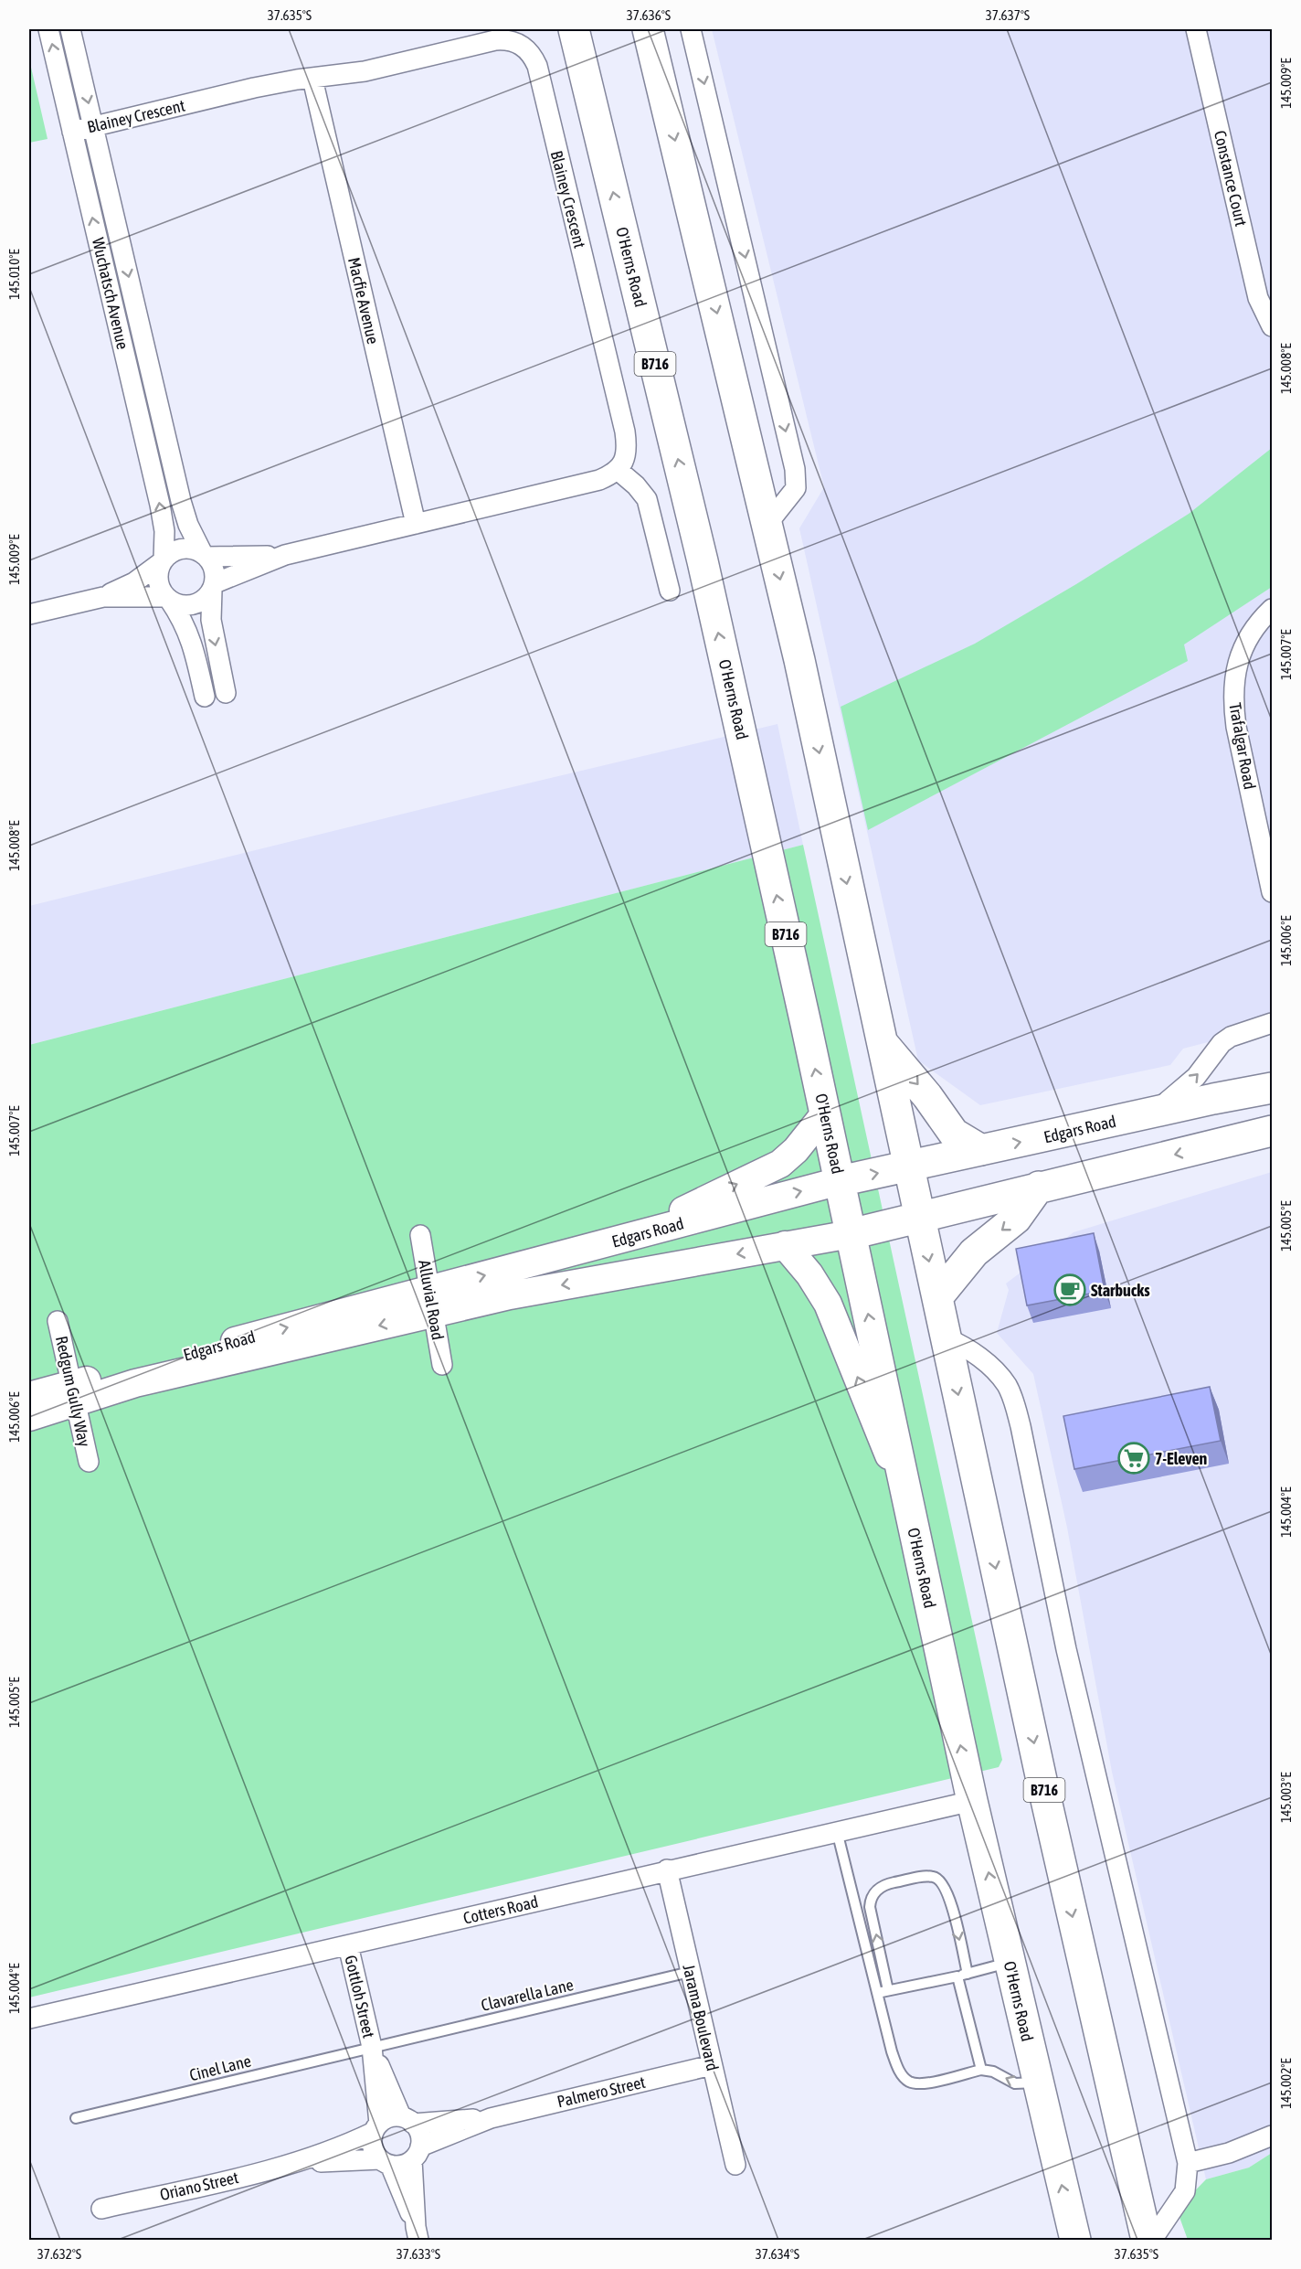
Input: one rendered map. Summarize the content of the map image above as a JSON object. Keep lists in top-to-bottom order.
{
  "streets": {
    "main road": ["O'Herns Road", "B716", "Edgars Road"],
    "street": [
      "Blainey Crescent",
      "Constance Court",
      "Wuchatsch Avenue",
      "Macfie Avenue",
      "Trafalgar Road",
      "Alluvial Road",
      "Redgum Gully Way",
      "Cotters Road",
      "Gottloh Street",
      "Jarama Boulevard",
      "Palmero Street",
      "Oriano Street"
    ],
    "lane": ["Clavarella Lane", "Cinel Lane"]
  },
  "crossings": [
    ["Blainey Crescent", "Wuchatsch Avenue"],
    ["Blainey Crescent", "Macfie Avenue"],
    ["O'Herns Road", "Edgars Road"],
    ["O'Herns Road", "Cotters Road"],
    ["B716", "Edgars Road"],
    ["Edgars Road", "Alluvial Road"],
    ["Edgars Road", "Redgum Gully Way"],
    ["Cotters Road", "Gottloh Street"],
    ["Cotters Road", "Jarama Boulevard"],
    ["Clavarella Lane", "Gottloh Street"],
    ["Clavarella Lane", "Jarama Boulevard"],
    ["Clavarella Lane", "Cinel Lane"],
    ["Gottloh Street", "Cinel Lane"],
    ["Gottloh Street", "Palmero Street"],
    ["Gottloh Street", "Oriano Street"],
    ["Jarama Boulevard", "Palmero Street"],
    ["Palmero Street", "Oriano Street"]
  ],
  "places": {
    "cafe": ["Starbucks"],
    "supermarket": ["7-Eleven"]
  },
  "coordinates": [
    "37.635°S",
    "37.636°S",
    "37.637°S",
    "145.009°E",
    "145.010°E",
    "145.008°E",
    "145.007°E",
    "145.006°E",
    "145.005°E",
    "145.004°E",
    "145.003°E",
    "145.002°E",
    "37.632°S",
    "37.633°S",
    "37.634°S"
  ]
}
